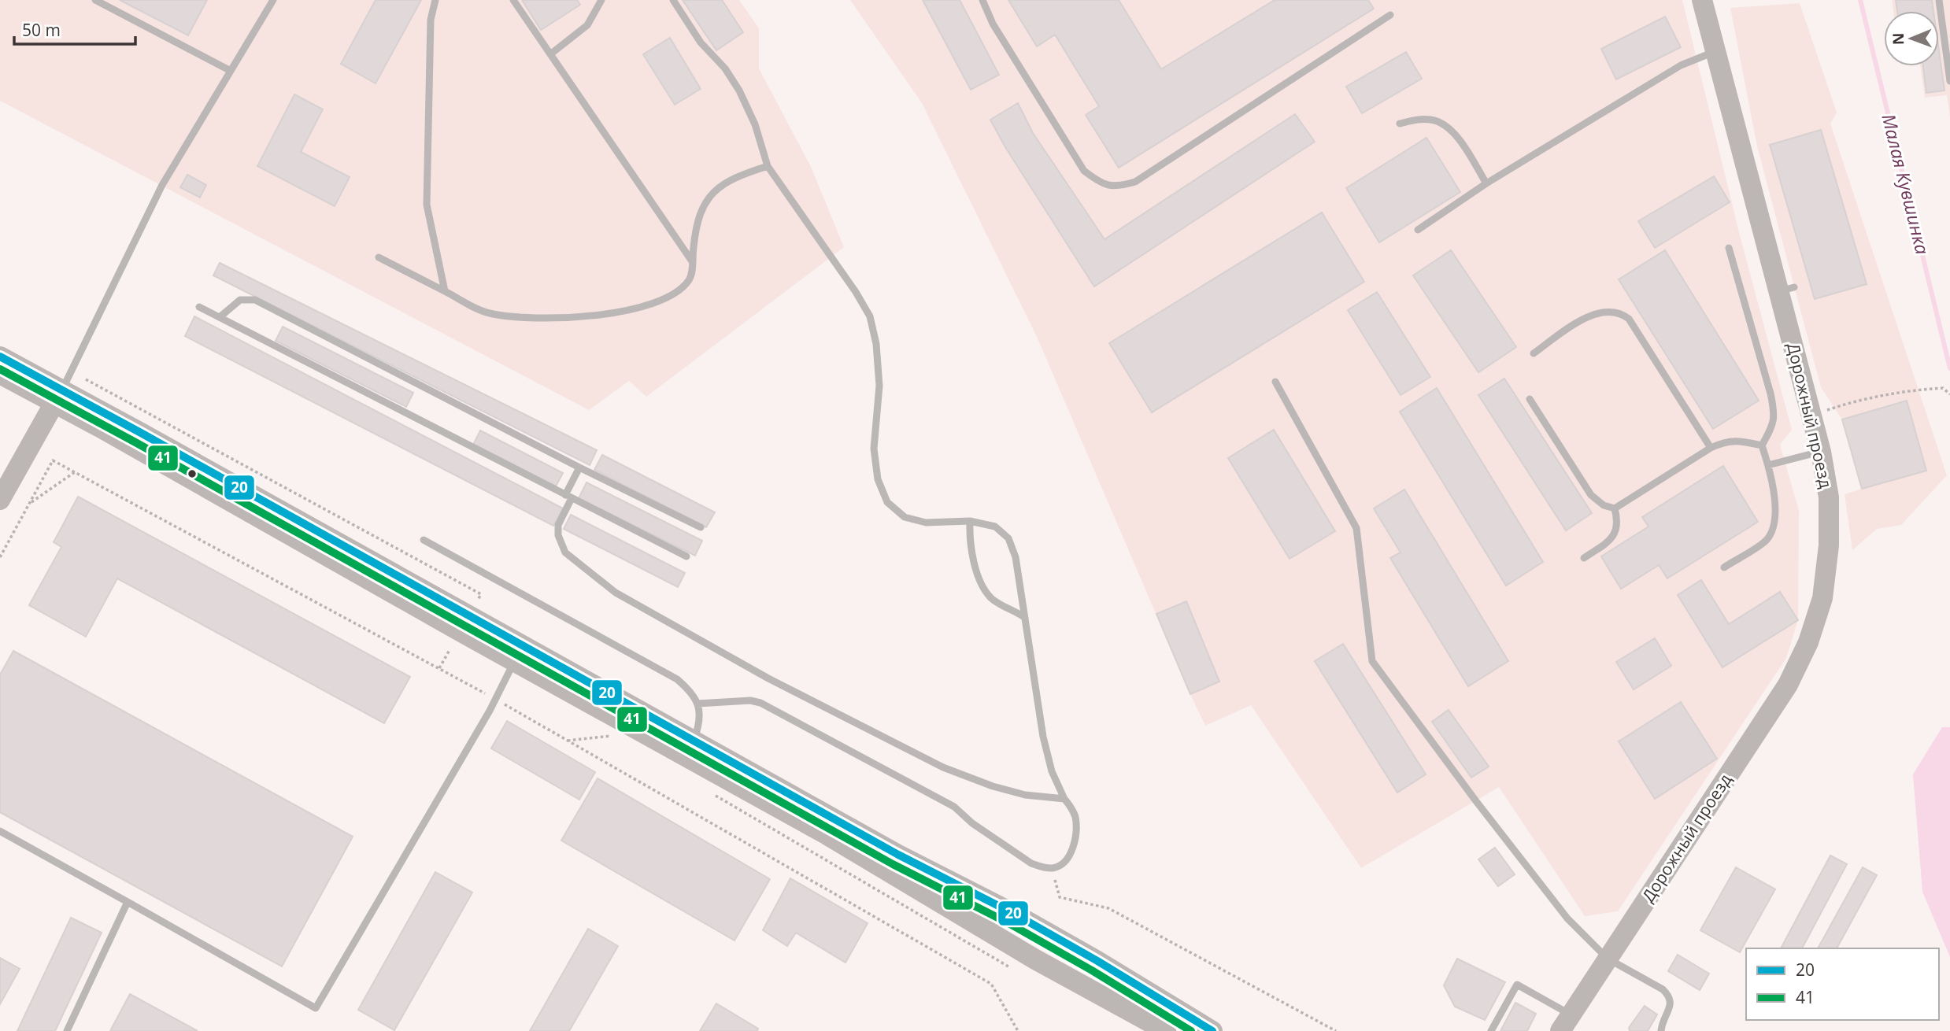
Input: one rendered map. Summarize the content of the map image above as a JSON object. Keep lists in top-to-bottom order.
{
  "streets": {
    "main road": ["Дорожный проезд"]
  },
  "water": ["Малая Кувшинка"],
  "lines": ["transit line 20", "transit line 41"],
  "legend": ["20", "41"],
  "scale_bar": "50 m",
  "north": "left"
}
